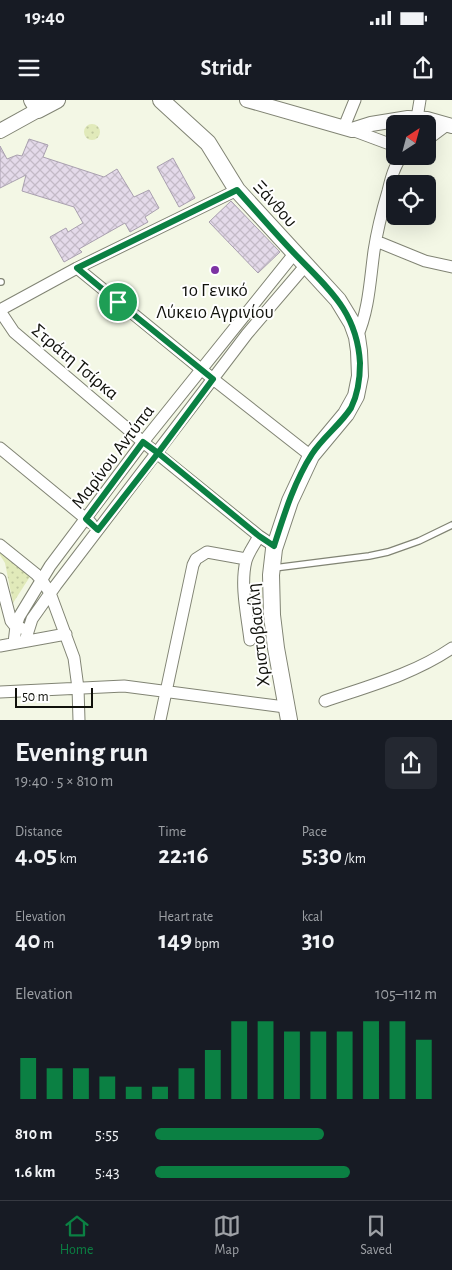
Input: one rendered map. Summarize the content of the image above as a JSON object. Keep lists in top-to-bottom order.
{
  "streets": {
    "main road": ["Ξάνθου", "Χριστοβασίλη"],
    "street": ["Στράτη Τσίρκα", "Μαρίνου Αντύπα"]
  },
  "crossings": [
    ["Ξάνθου", "Μαρίνου Αντύπα"],
    ["Ξάνθου", "Χριστοβασίλη"],
    ["Στράτη Τσίρκα", "Μαρίνου Αντύπα"],
    ["Στράτη Τσίρκα", "Χριστοβασίλη"]
  ],
  "places": ["1ο Γενικό Λύκειο Αγρινίου"],
  "scale_bar": "50 m",
  "north": "top right",
  "page": {
    "status": "19:40",
    "header": "Stridr",
    "scale": "50 m",
    "heading": ["Evening run", "19:40 · 5 × 810 m"],
    "stats": [
      ["Distance", "4.05 km"],
      ["Time", "22:16"],
      ["Pace", "5:30 /km"],
      ["Elevation", "40 m"],
      ["Heart rate", "149 bpm"],
      ["kcal", "310"]
    ],
    "chart": ["Elevation", "105–112 m"],
    "list": [
      {
        "name": "810 m",
        "note": "5:55"
      },
      {
        "name": "1.6 km",
        "note": "5:43"
      }
    ],
    "tabs": ["Home", "Map", "Saved"]
  }
}
